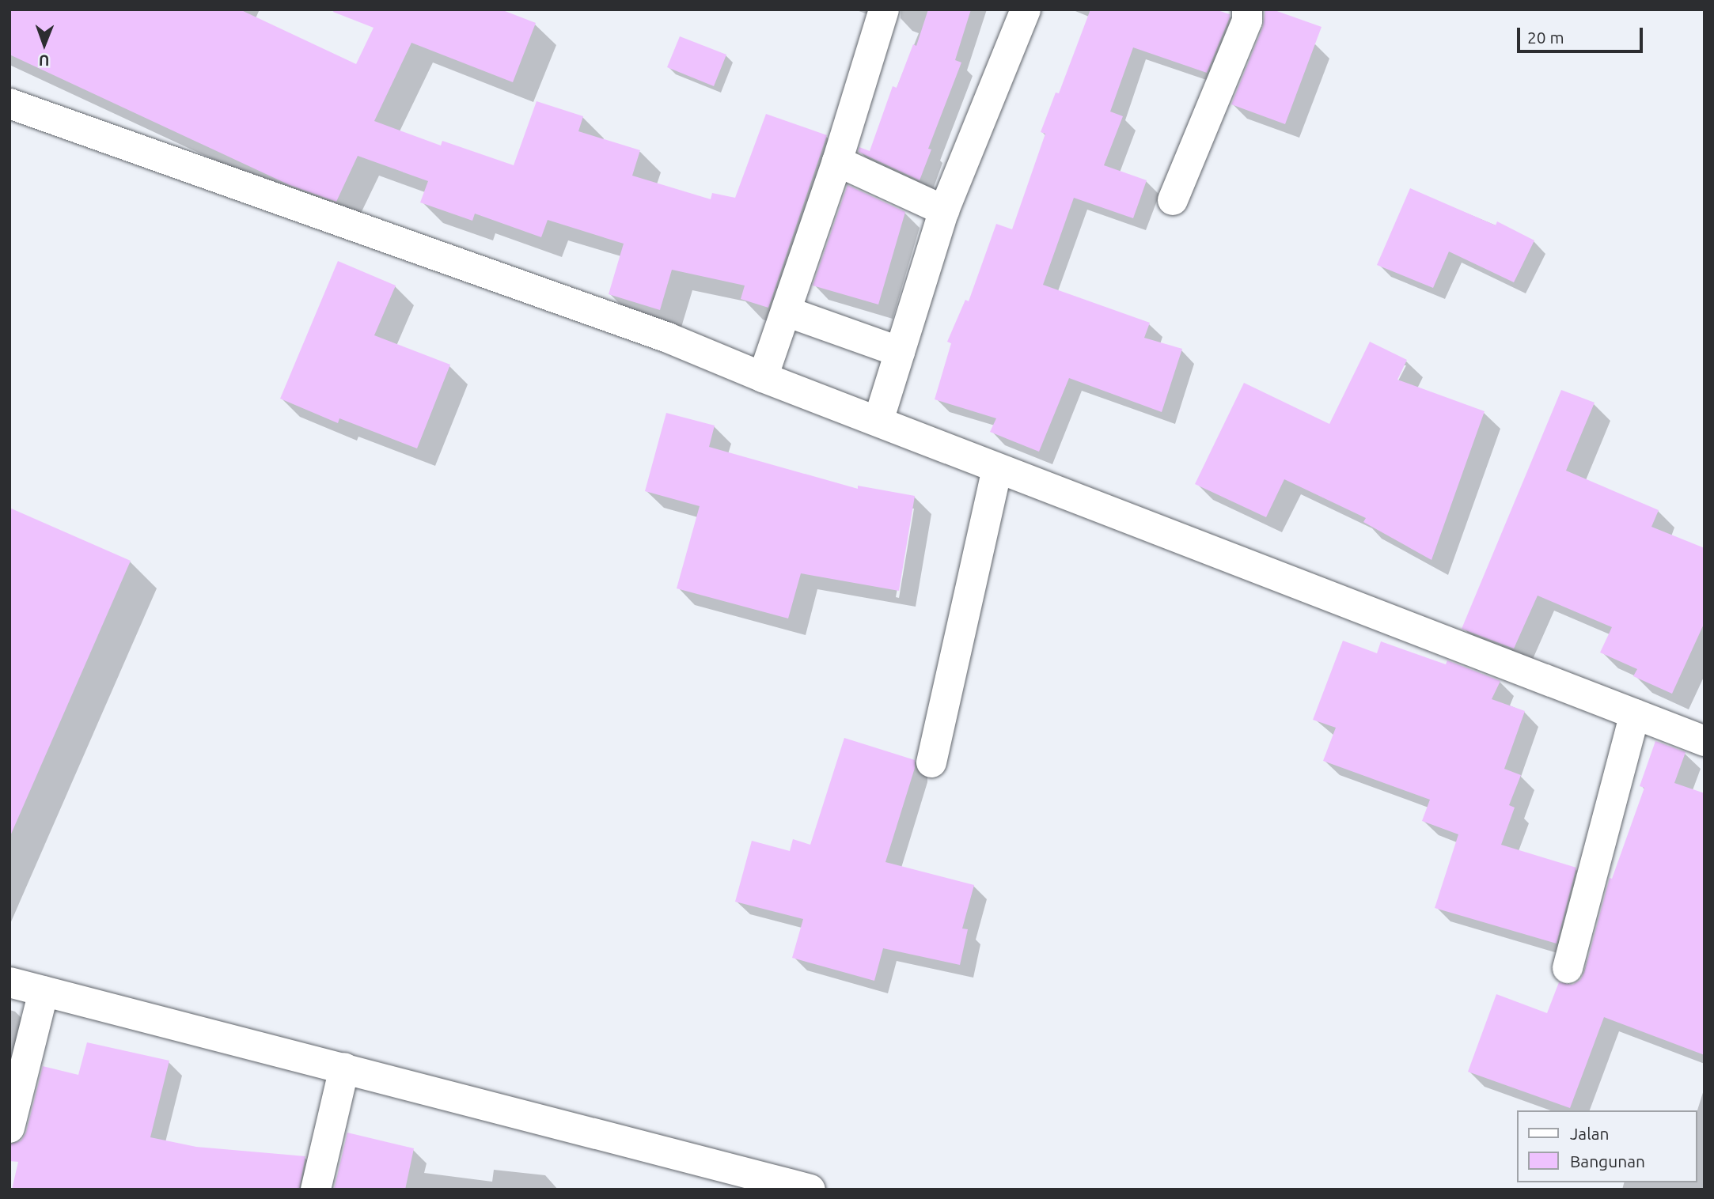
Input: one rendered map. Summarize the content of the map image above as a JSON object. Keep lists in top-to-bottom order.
{
  "legend": ["Jalan", "Bangunan"],
  "scale_bar": "20 m",
  "north": "bottom"
}
